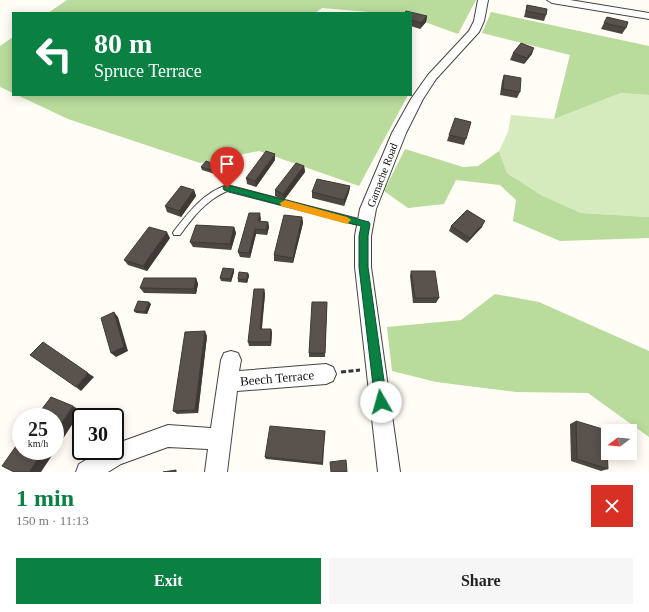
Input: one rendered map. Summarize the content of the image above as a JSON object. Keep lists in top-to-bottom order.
{
  "streets": {
    "street": ["Gamache Road", "Beech Terrace"]
  },
  "north": "left",
  "page": {
    "turn": ["80 m", "Spruce Terrace"],
    "speed": "25 km/h",
    "limit": "30",
    "heading": ["1 min", "150 m · 11:13"],
    "buttons": ["Exit", "Share"]
  }
}
